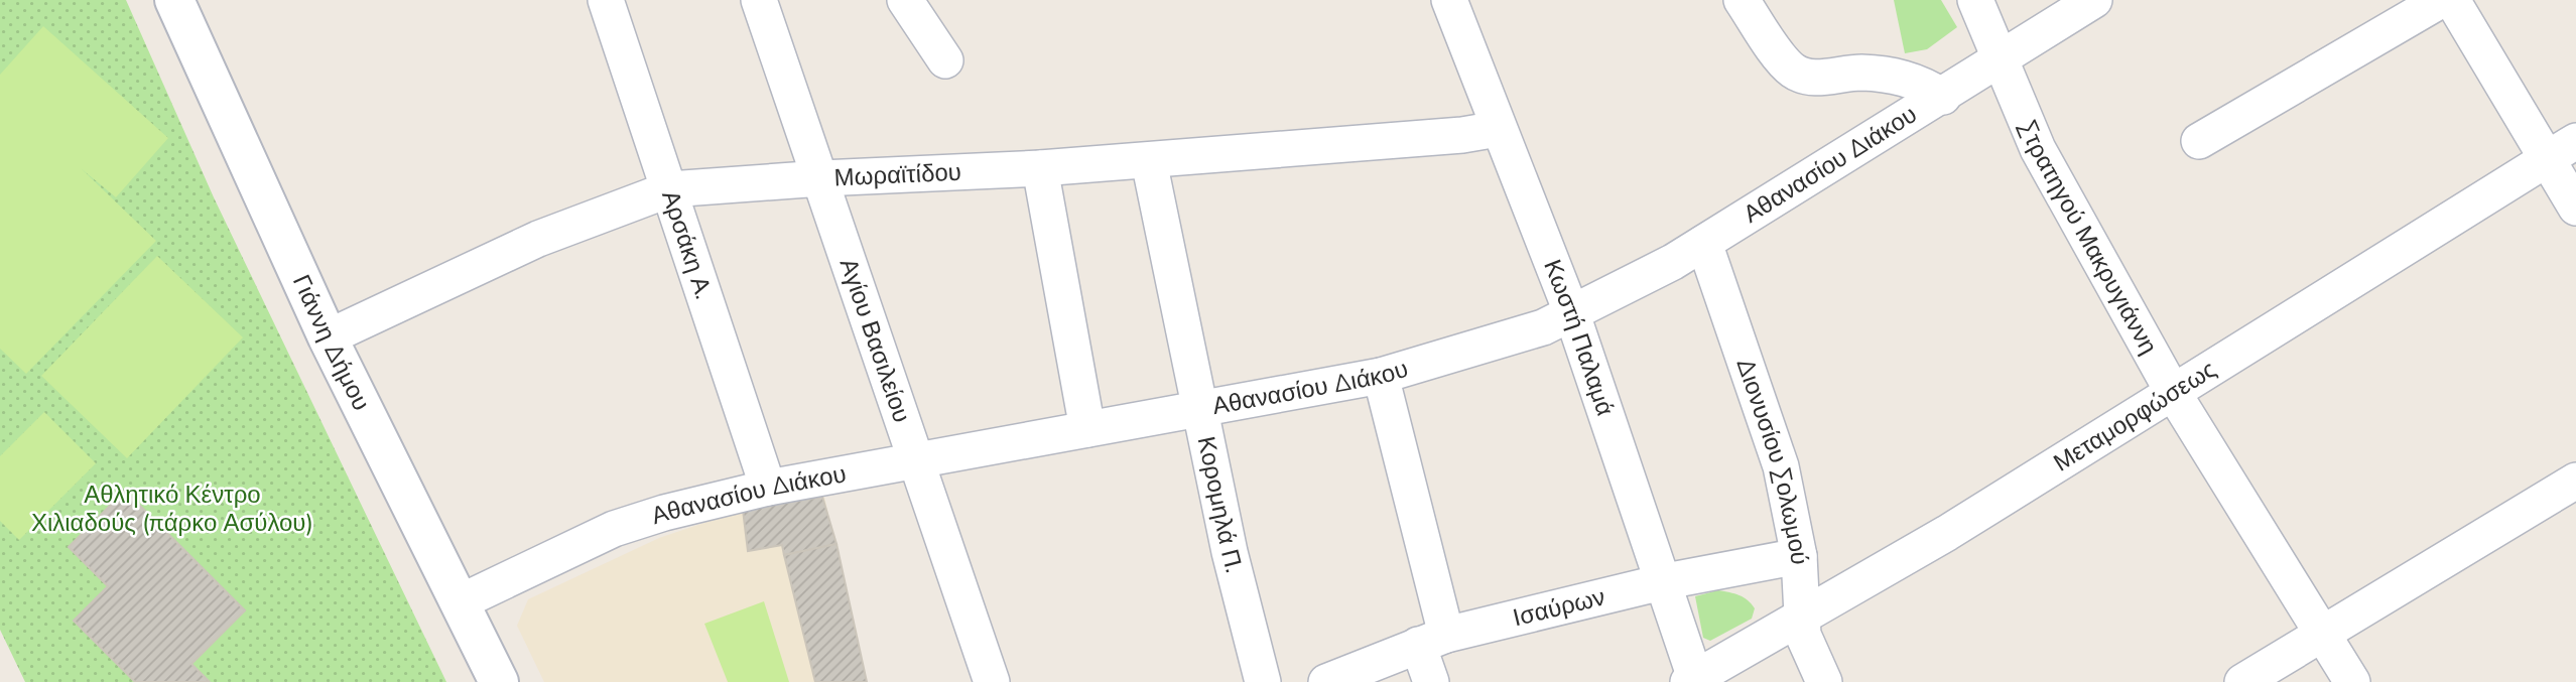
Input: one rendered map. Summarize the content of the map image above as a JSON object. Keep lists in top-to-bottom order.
{
  "streets": {
    "street": [
      "Αθανασίου Διάκου",
      "Μωραϊτίδου",
      "Στρατηγού Μακρυγιάννη",
      "Αρσάκη Α.",
      "Κωστή Παλαμά",
      "Αγίου Βασιλείου",
      "Γιάννη Δήμου",
      "Μεταμορφώσεως",
      "Διονυσίου Σολωμού",
      "Κορομηλά Π.",
      "Ισαύρων"
    ]
  },
  "crossings": [
    ["Αθανασίου Διάκου", "Στρατηγού Μακρυγιάννη"],
    ["Αθανασίου Διάκου", "Αρσάκη Α."],
    ["Αθανασίου Διάκου", "Κωστή Παλαμά"],
    ["Αθανασίου Διάκου", "Αγίου Βασιλείου"],
    ["Αθανασίου Διάκου", "Γιάννη Δήμου"],
    ["Αθανασίου Διάκου", "Διονυσίου Σολωμού"],
    ["Αθανασίου Διάκου", "Κορομηλά Π."],
    ["Μωραϊτίδου", "Αρσάκη Α."],
    ["Μωραϊτίδου", "Κωστή Παλαμά"],
    ["Μωραϊτίδου", "Αγίου Βασιλείου"],
    ["Μωραϊτίδου", "Γιάννη Δήμου"],
    ["Μωραϊτίδου", "Κορομηλά Π."],
    ["Στρατηγού Μακρυγιάννη", "Μεταμορφώσεως"],
    ["Κωστή Παλαμά", "Μεταμορφώσεως"],
    ["Κωστή Παλαμά", "Ισαύρων"],
    ["Μεταμορφώσεως", "Διονυσίου Σολωμού"],
    ["Διονυσίου Σολωμού", "Ισαύρων"]
  ],
  "parks": ["Αθλητικό Κέντρο Χιλιαδούς (πάρκο Ασύλου)"]
}
